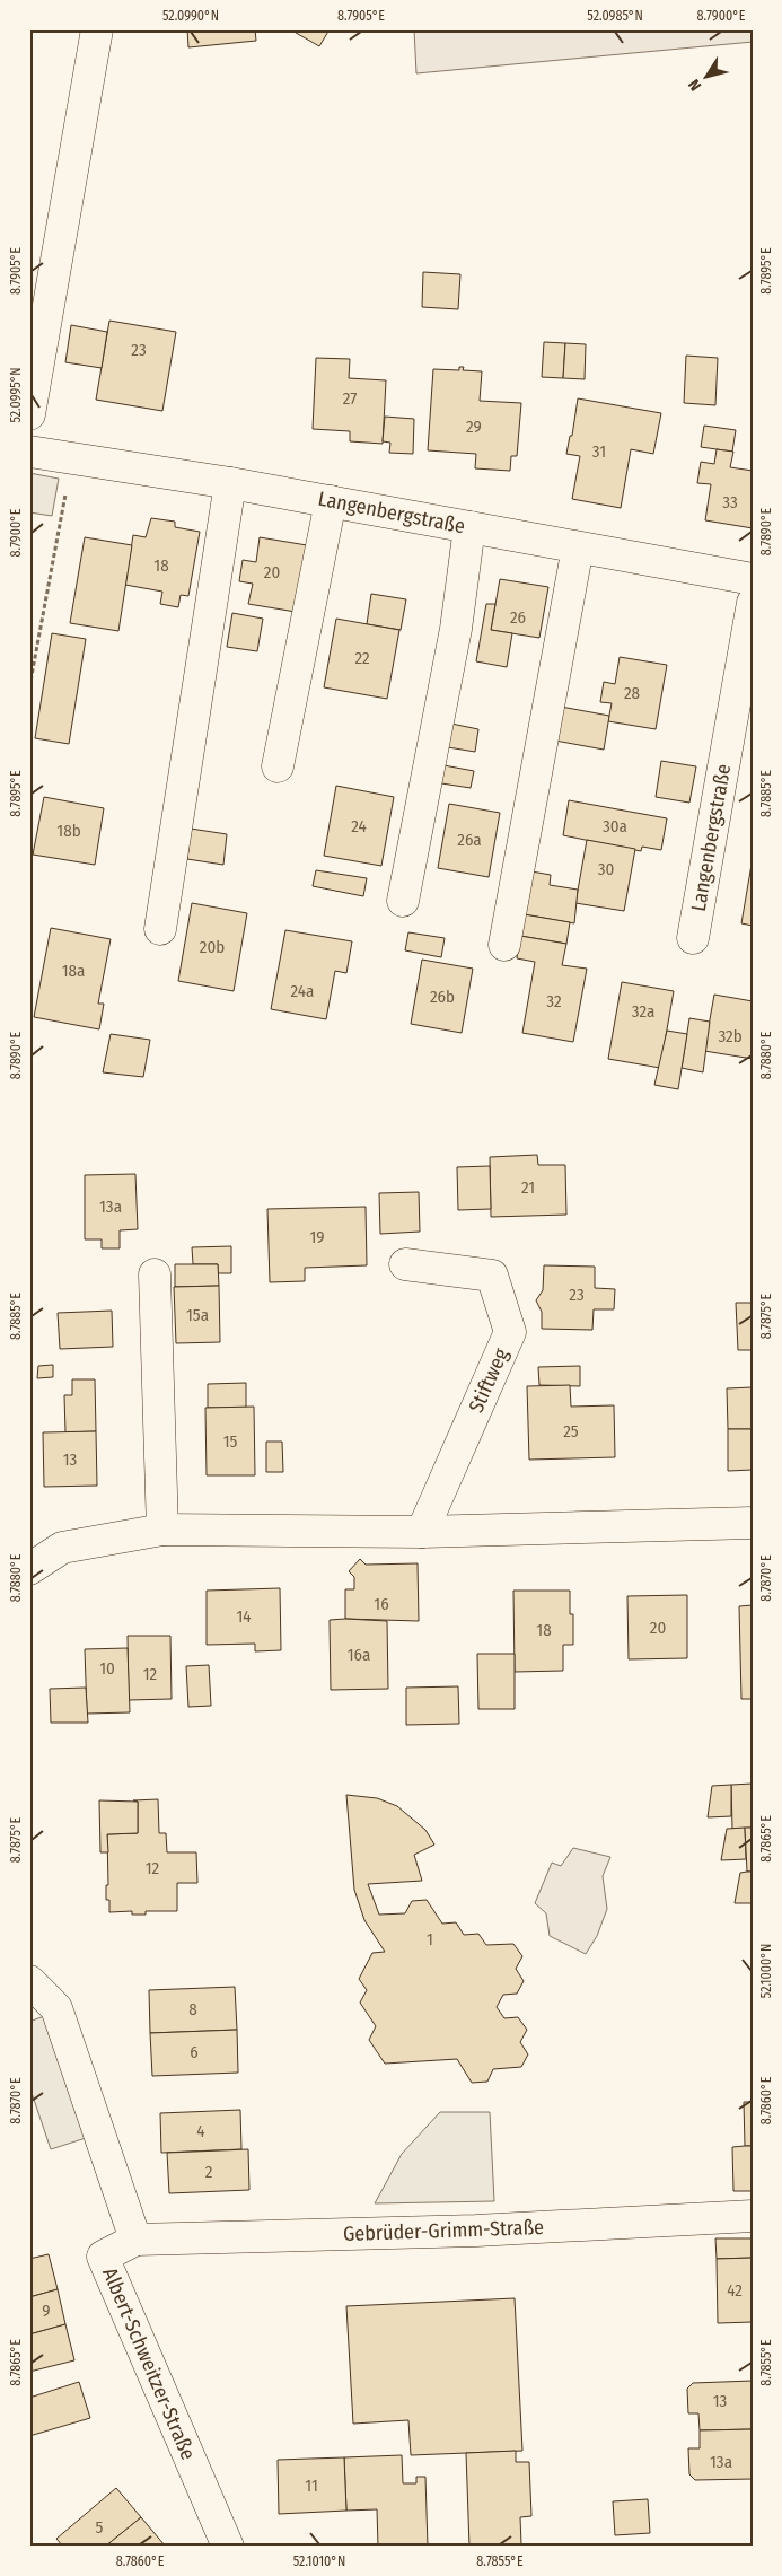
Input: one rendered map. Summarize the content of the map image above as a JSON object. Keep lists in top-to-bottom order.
{
  "streets": {
    "street": [
      "Langenbergstraße",
      "Stiftweg",
      "Gebrüder-Grimm-Straße",
      "Albert-Schweitzer-Straße"
    ]
  },
  "crossings": [
    ["Gebrüder-Grimm-Straße", "Albert-Schweitzer-Straße"]
  ],
  "house_numbers": [
    "23",
    "27",
    "29",
    "31",
    "33",
    "18",
    "20",
    "26",
    "22",
    "28",
    "24",
    "30a",
    "18b",
    "26a",
    "30",
    "20b",
    "18a",
    "24a",
    "26b",
    "32",
    "32a",
    "32b",
    "21",
    "13a",
    "19",
    "23",
    "15a",
    "25",
    "15",
    "13",
    "16",
    "14",
    "20",
    "18",
    "16a",
    "10",
    "12",
    "12",
    "1",
    "8",
    "6",
    "4",
    "2",
    "42",
    "9",
    "13",
    "13a",
    "11",
    "5"
  ],
  "north": "bottom left",
  "coordinates": [
    "52.0990°N",
    "8.7905°E",
    "52.0985°N",
    "8.7900°E",
    "8.7895°E",
    "52.0995°N",
    "8.7890°E",
    "8.7885°E",
    "8.7880°E",
    "8.7875°E",
    "8.7870°E",
    "8.7865°E",
    "52.1000°N",
    "8.7860°E",
    "8.7855°E",
    "52.1010°N"
  ]
}
